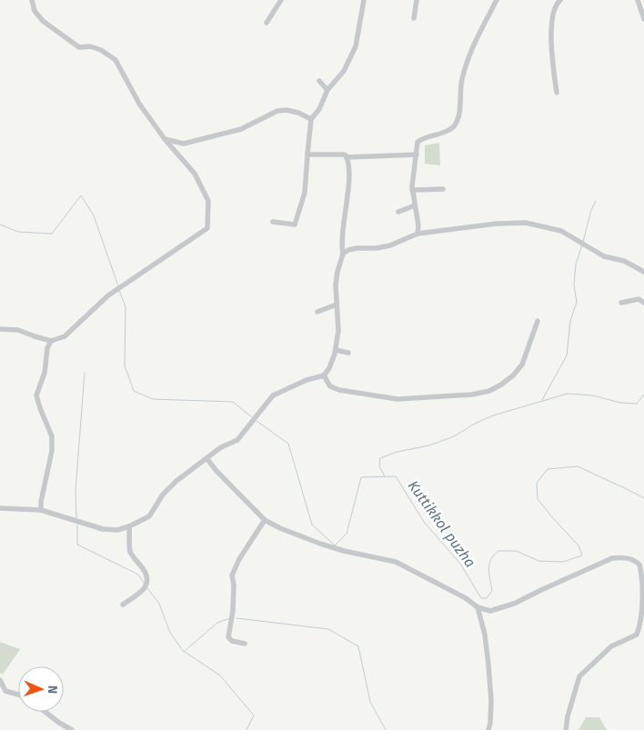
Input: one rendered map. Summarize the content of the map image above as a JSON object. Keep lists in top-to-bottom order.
{
  "water": ["Kuttikkol puzha"],
  "north": "right"
}
